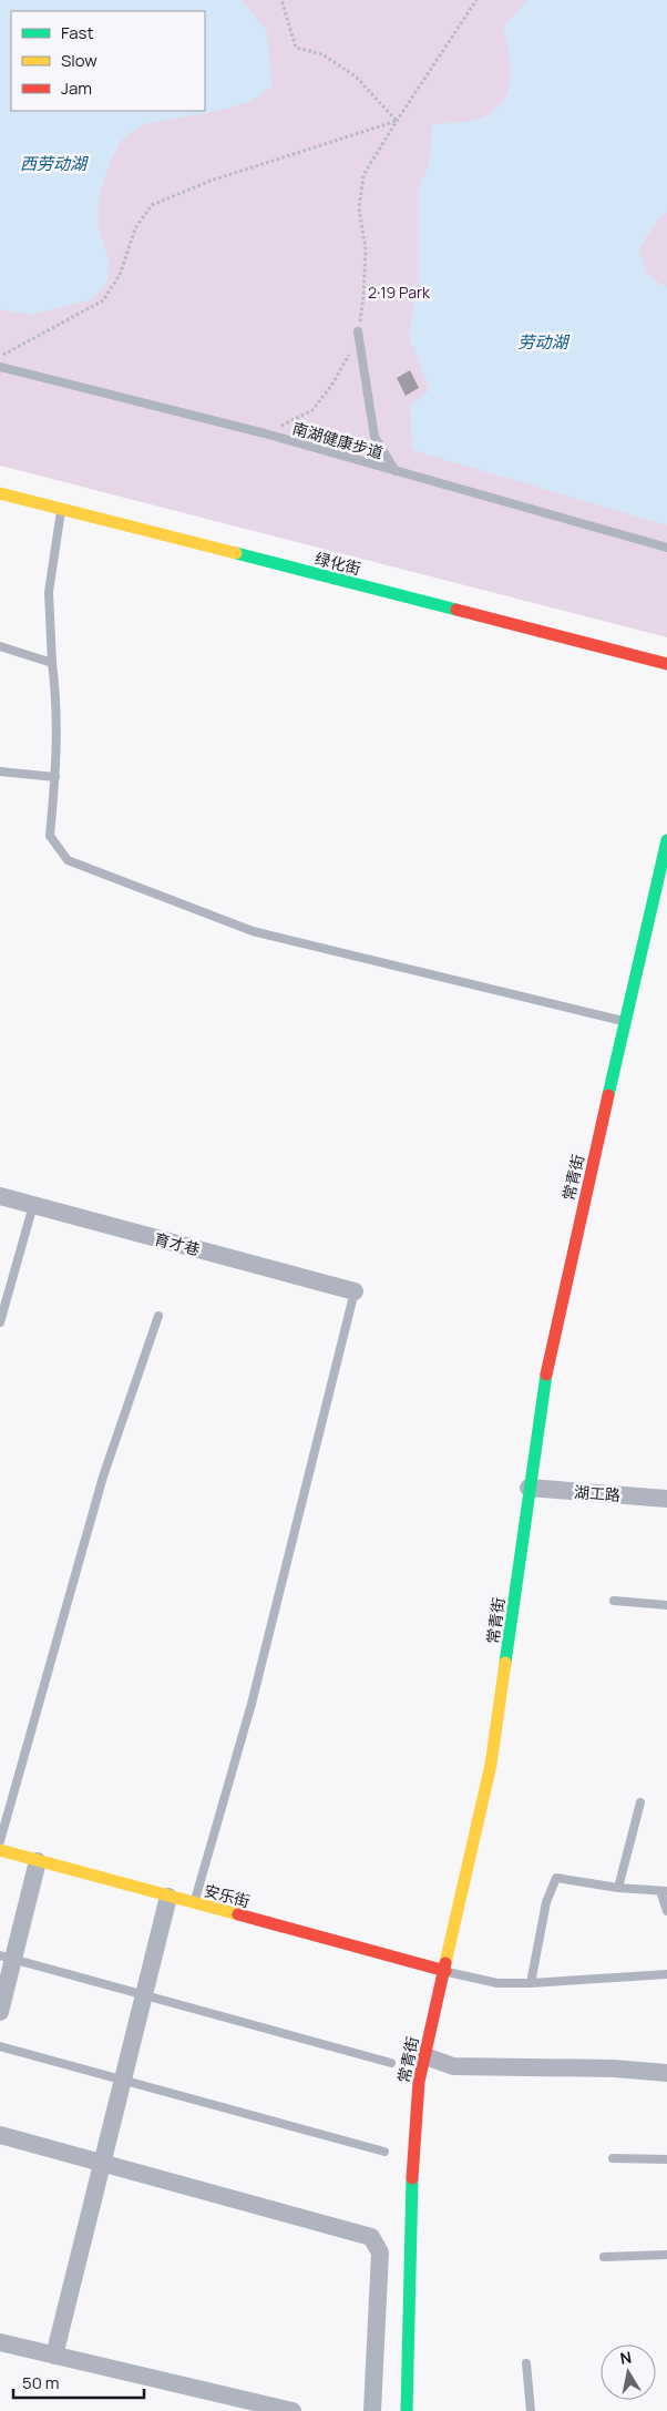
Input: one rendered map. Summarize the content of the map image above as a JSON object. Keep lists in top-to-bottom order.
{
  "streets": {
    "street": [
      "绿化街",
      "常青街",
      "育才巷",
      "湖工路",
      "安乐街"
    ],
    "lane": ["南湖健康步道"]
  },
  "crossings": [
    ["常青街", "湖工路"],
    ["常青街", "安乐街"]
  ],
  "water": ["西劳动湖", "劳动湖"],
  "parks": ["2·19 Park"],
  "legend": ["Fast", "Slow", "Jam"],
  "scale_bar": "50 m",
  "north": "top"
}
